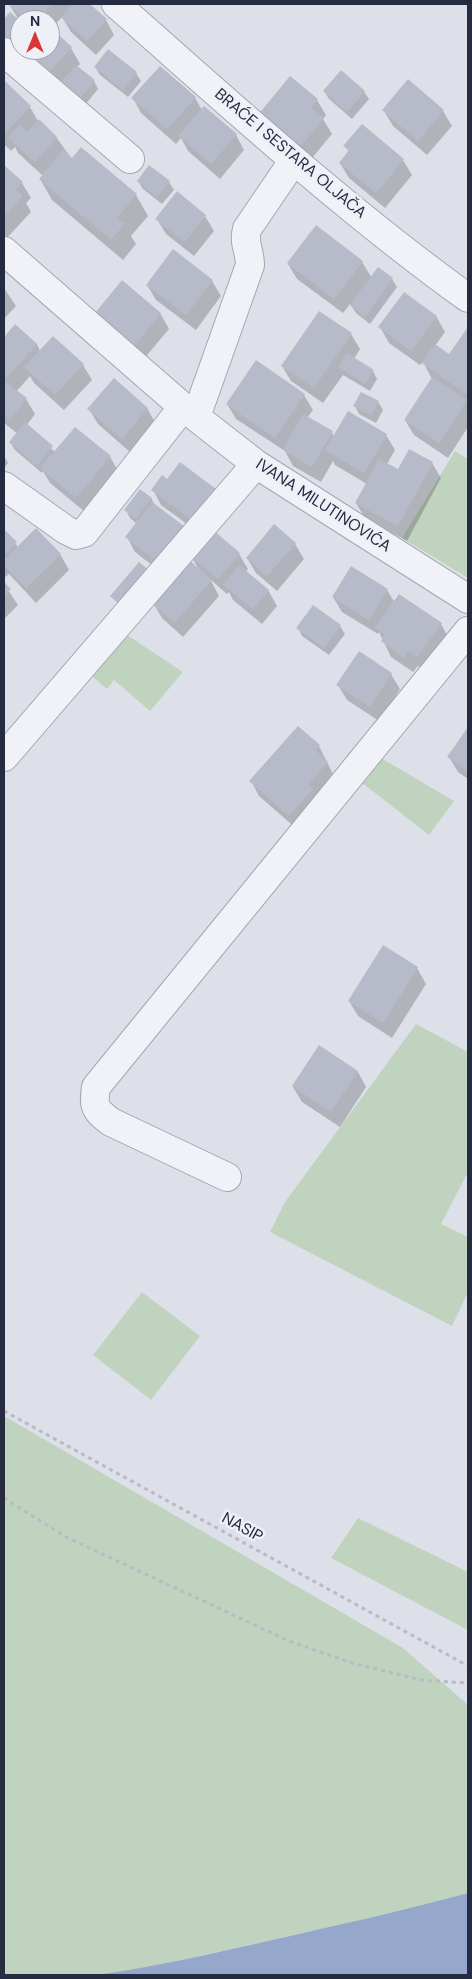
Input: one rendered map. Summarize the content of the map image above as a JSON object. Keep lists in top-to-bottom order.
{
  "streets": {
    "street": ["BRAĆE I SESTARA OLJAČA", "IVANA MILUTINOVIĆA"],
    "path": ["NASIP"]
  },
  "north": "top"
}
